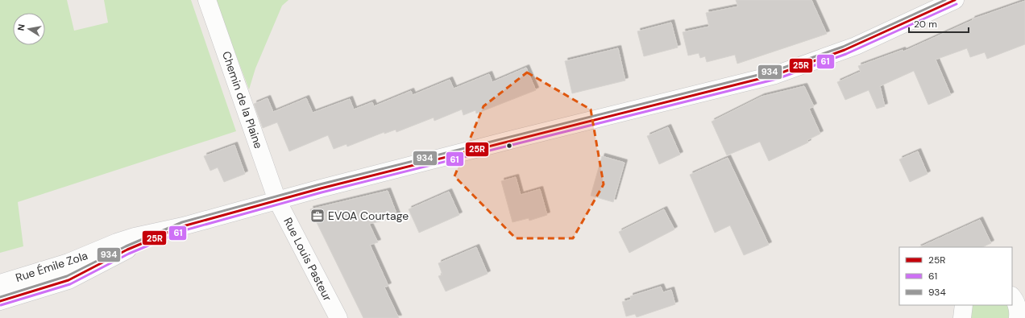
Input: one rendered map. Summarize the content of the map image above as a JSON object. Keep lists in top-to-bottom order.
{
  "streets": {
    "main road": ["Chemin de la Plaine", "Rue Louis Pasteur", "Rue Émile Zola"]
  },
  "crossings": [
    ["Chemin de la Plaine", "Rue Louis Pasteur"],
    ["Chemin de la Plaine", "Rue Émile Zola"],
    ["Rue Louis Pasteur", "Rue Émile Zola"]
  ],
  "places": {
    "office": ["EVOA Courtage"]
  },
  "lines": ["transit line 25R", "transit line 934", "transit line 61"],
  "legend": ["25R", "61", "934"],
  "scale_bar": "20 m",
  "north": "left"
}
